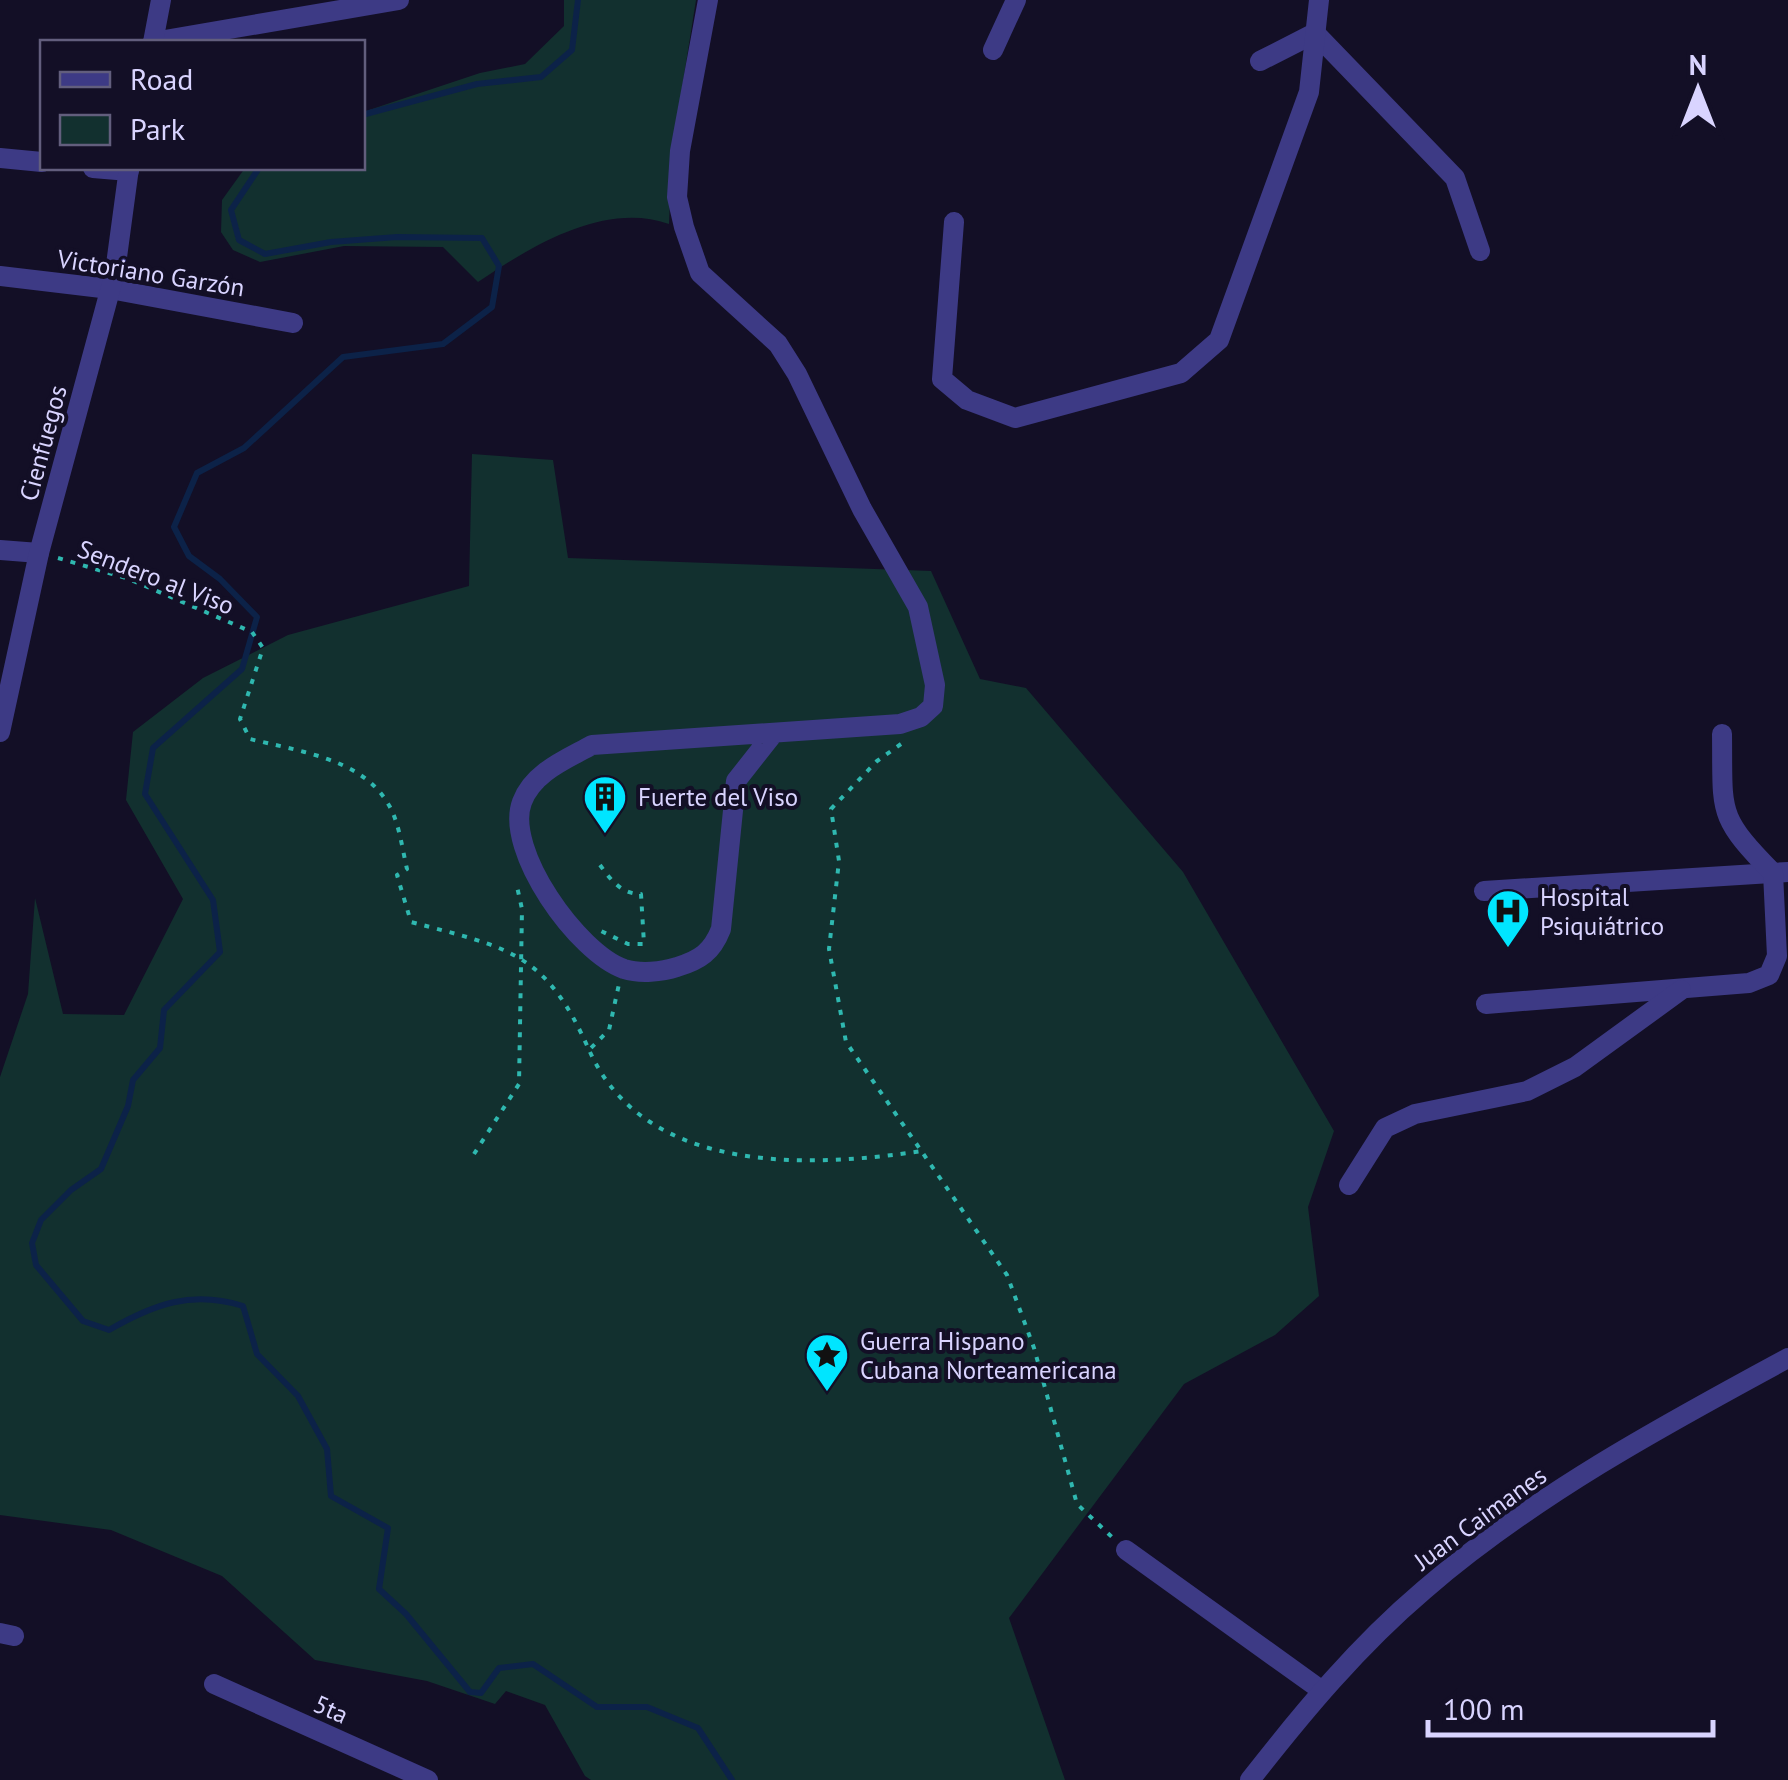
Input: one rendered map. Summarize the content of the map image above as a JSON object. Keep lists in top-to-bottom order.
{
  "streets": {
    "street": [
      "Victoriano Garzón",
      "Cienfuegos",
      "Juan Caimanes",
      "5ta"
    ],
    "path": ["Sendero al Viso"]
  },
  "crossings": [
    ["Victoriano Garzón", "Cienfuegos"],
    ["Cienfuegos", "Sendero al Viso"]
  ],
  "places": {
    "building": ["Fuerte del Viso"],
    "hospital": ["Hospital Psiquiátrico"],
    "place": ["Guerra Hispano Cubana Norteamericana"]
  },
  "legend": ["Road", "Park"],
  "scale_bar": "100 m",
  "north": "top"
}
